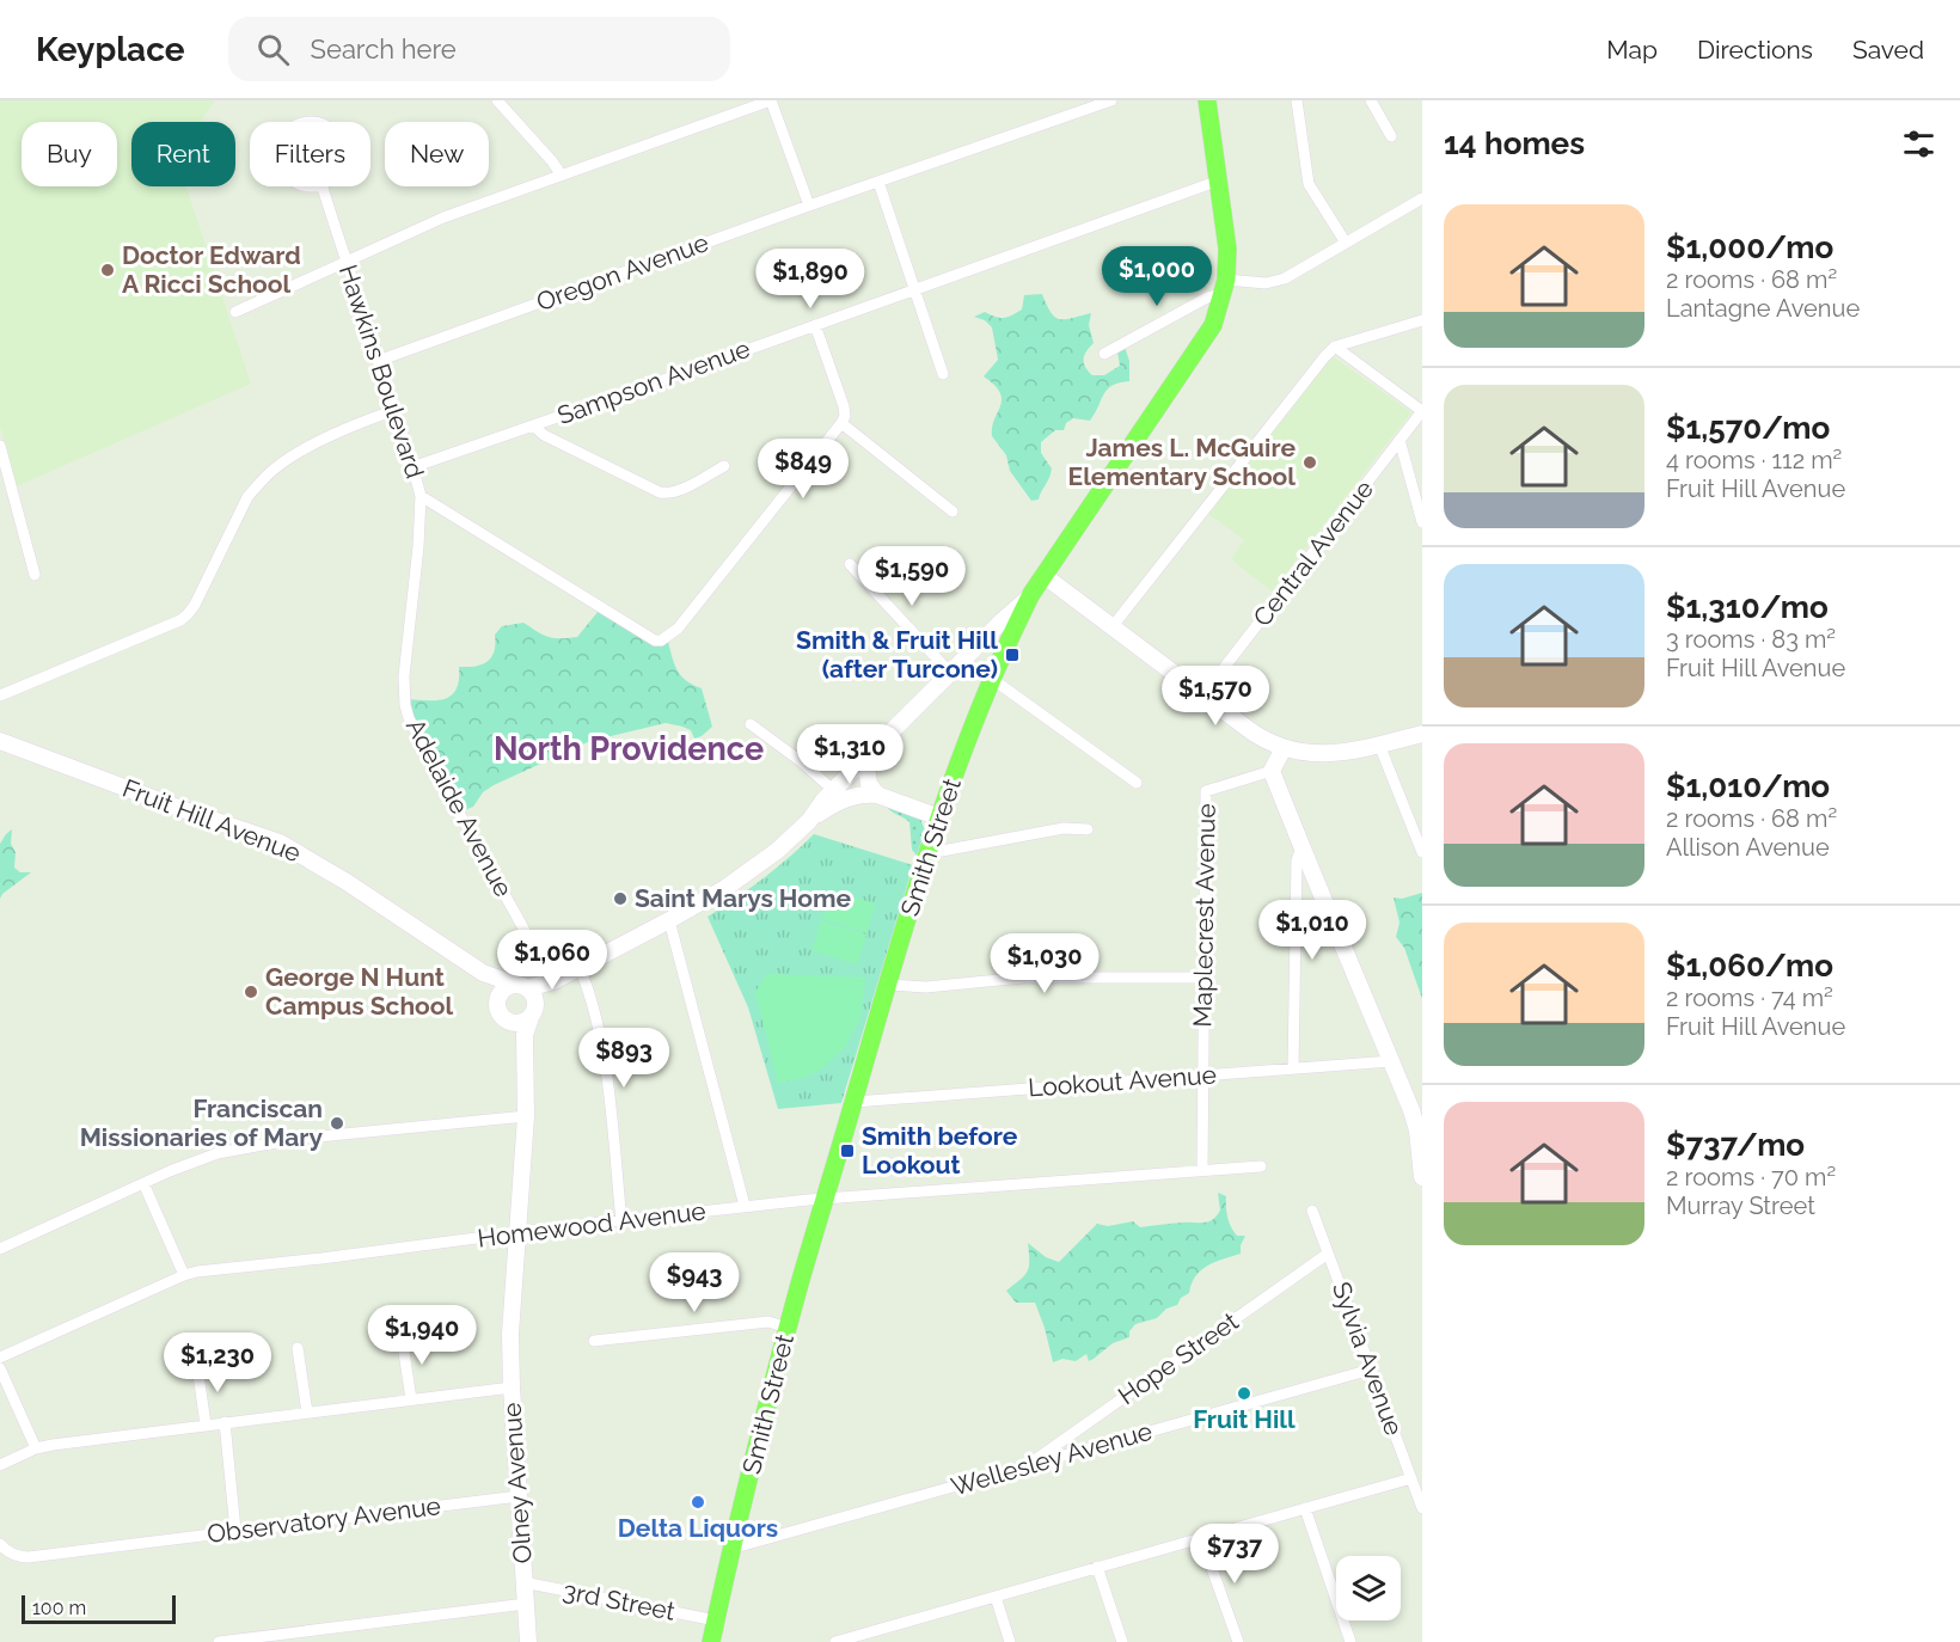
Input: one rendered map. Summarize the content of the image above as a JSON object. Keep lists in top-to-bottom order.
{
  "streets": {
    "main road": ["Smith Street"],
    "street": [
      "Oregon Avenue",
      "Hawkins Boulevard",
      "Sampson Avenue",
      "Central Avenue",
      "Adelaide Avenue",
      "Fruit Hill Avenue",
      "Maplecrest Avenue",
      "Lookout Avenue",
      "Homewood Avenue",
      "Hope Street",
      "Sylvia Avenue",
      "Wellesley Avenue",
      "Olney Avenue",
      "Observatory Avenue",
      "3rd Street"
    ]
  },
  "crossings": [
    ["Oregon Avenue", "Hawkins Boulevard"],
    ["Hawkins Boulevard", "Sampson Avenue"],
    ["Hawkins Boulevard", "Adelaide Avenue"],
    ["Sampson Avenue", "Smith Street"],
    ["Fruit Hill Avenue", "Olney Avenue"],
    ["Smith Street", "Lookout Avenue"],
    ["Smith Street", "Homewood Avenue"],
    ["Smith Street", "Wellesley Avenue"],
    ["Smith Street", "3rd Street"],
    ["Maplecrest Avenue", "Lookout Avenue"],
    ["Maplecrest Avenue", "Homewood Avenue"],
    ["Homewood Avenue", "Olney Avenue"],
    ["Hope Street", "Sylvia Avenue"],
    ["Hope Street", "Wellesley Avenue"],
    ["Sylvia Avenue", "Wellesley Avenue"],
    ["Olney Avenue", "Observatory Avenue"],
    ["Olney Avenue", "3rd Street"]
  ],
  "districts": ["North Providence"],
  "places": {
    "other": [
      "Doctor Edward A Ricci School",
      "James L. McGuire Elementary School",
      "Saint Marys Home",
      "George N Hunt Campus School",
      "Franciscan Missionaries of Mary",
      "Fruit Hill",
      "Delta Liquors"
    ],
    "transit": ["Smith & Fruit Hill (after Turcone)", "Smith before Lookout"]
  },
  "scale_bar": "100 m",
  "page": {
    "header": "Keyplace",
    "search": "Search here",
    "nav": ["Map", "Directions", "Saved"],
    "heading": "14 homes",
    "chip": [
      "Buy",
      "Rent",
      "Filters",
      "New"
    ],
    "list": [
      {
        "name": "$1,000/mo",
        "note": "2 rooms · 68 m² · Lantagne Avenue"
      },
      {
        "name": "$1,570/mo",
        "note": "4 rooms · 112 m² · Fruit Hill Avenue"
      },
      {
        "name": "$1,310/mo",
        "note": "3 rooms · 83 m² · Fruit Hill Avenue"
      },
      {
        "name": "$1,010/mo",
        "note": "2 rooms · 68 m² · Allison Avenue"
      },
      {
        "name": "$1,060/mo",
        "note": "2 rooms · 74 m² · Fruit Hill Avenue"
      },
      {
        "name": "$737/mo",
        "note": "2 rooms · 70 m² · Murray Street"
      }
    ],
    "price": [
      "$1,000",
      "$1,890",
      "$849",
      "$1,590",
      "$1,570",
      "$1,310",
      "$1,010",
      "$1,060",
      "$1,030",
      "$893",
      "$943",
      "$1,940",
      "$1,230",
      "$737"
    ],
    "scale": "100 m"
  }
}
